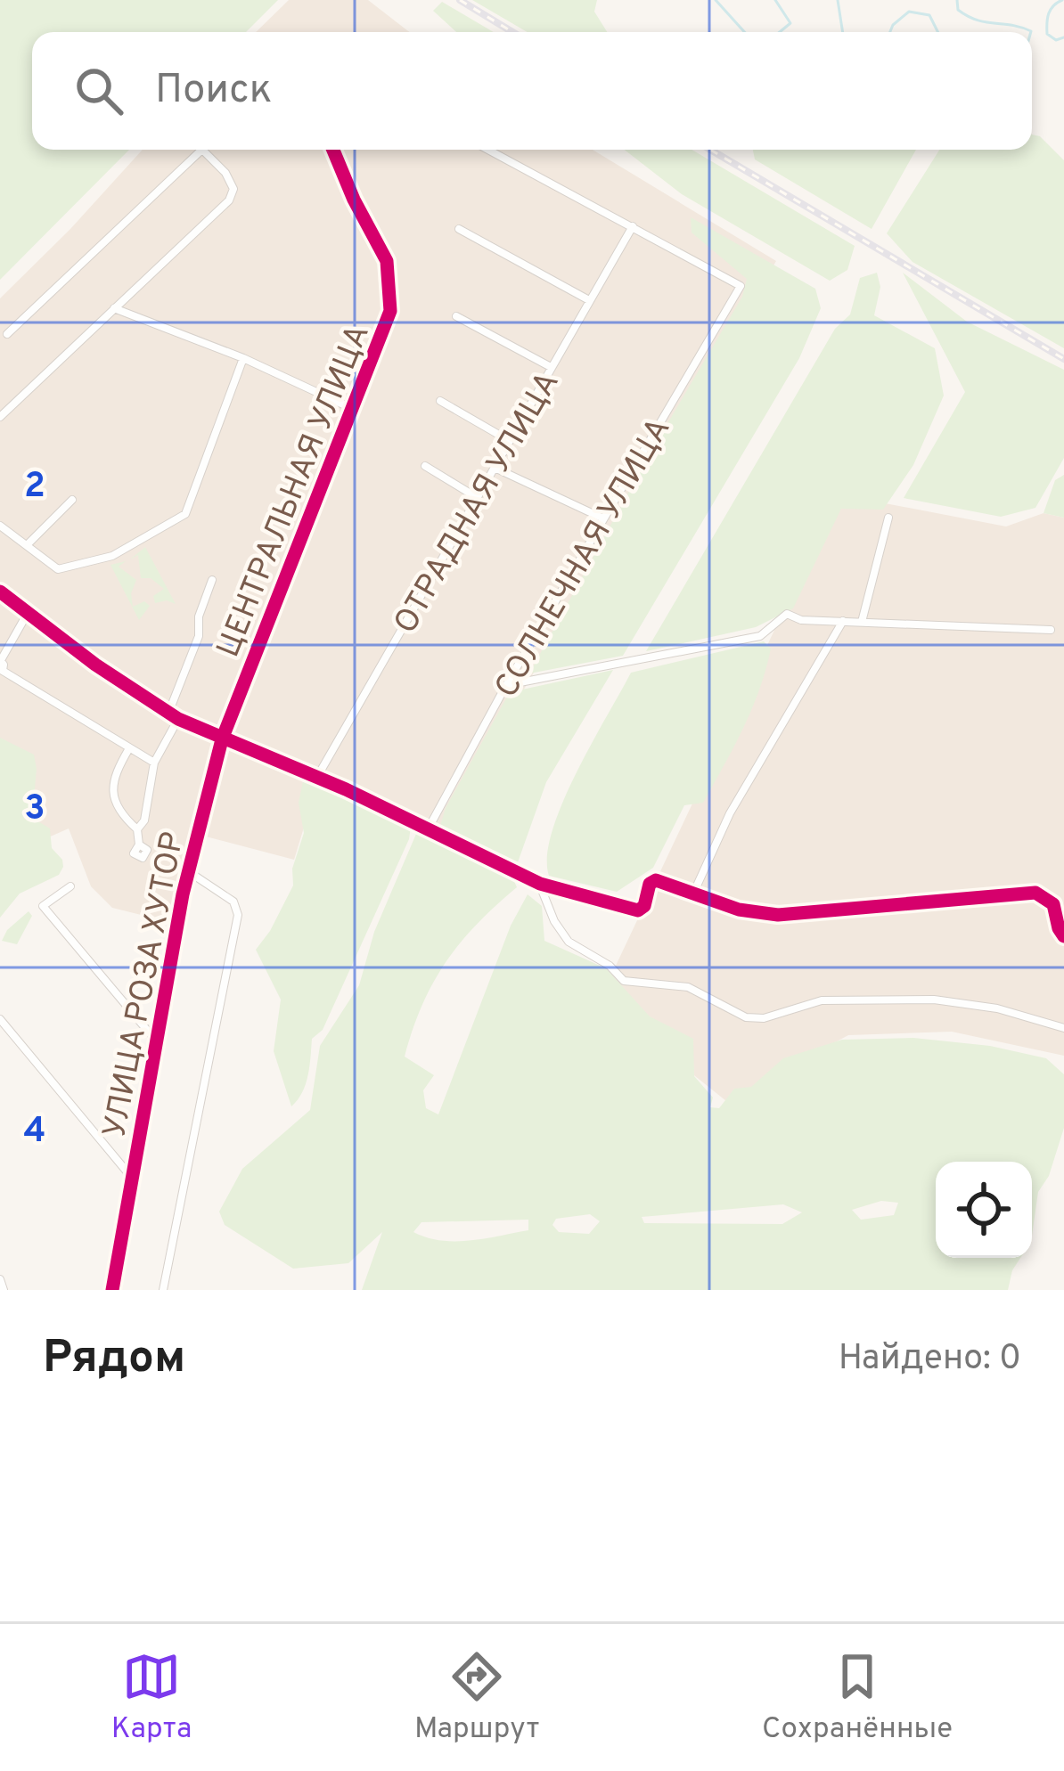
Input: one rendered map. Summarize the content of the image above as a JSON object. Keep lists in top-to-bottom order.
{
  "streets": {
    "street": [
      "ЦЕНТРАЛЬНАЯ УЛИЦА",
      "ОТРАДНАЯ УЛИЦА",
      "СОЛНЕЧНАЯ УЛИЦА",
      "УЛИЦА РОЗА ХУТОР"
    ]
  },
  "crossings": [
    ["ЦЕНТРАЛЬНАЯ УЛИЦА", "УЛИЦА РОЗА ХУТОР"],
    ["ОТРАДНАЯ УЛИЦА", "СОЛНЕЧНАЯ УЛИЦА"]
  ],
  "page": {
    "search": "Поиск",
    "heading": ["Рядом", "Найдено: 0"],
    "nav": ["Карта", "Маршрут", "Сохранённые"]
  },
  "grid": {
    "rows": ["2", "3", "4"]
  }
}
